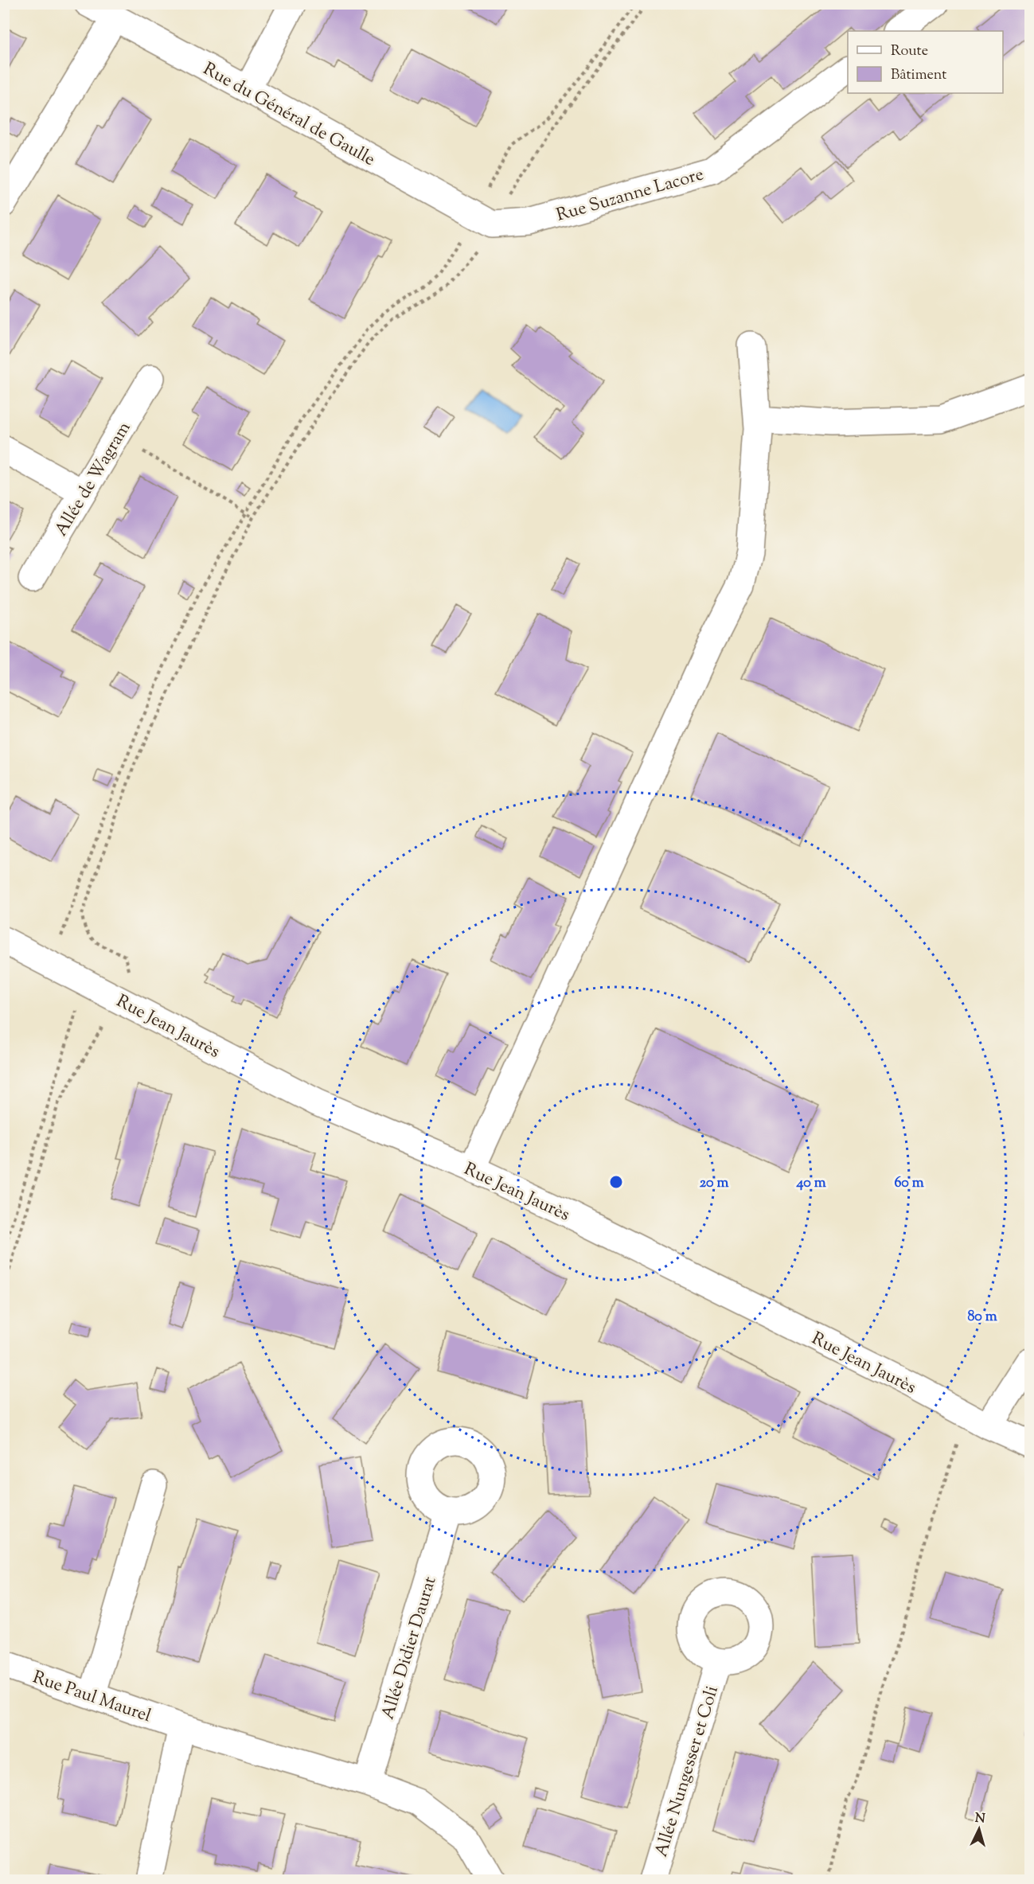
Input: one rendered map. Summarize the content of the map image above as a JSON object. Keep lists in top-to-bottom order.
{
  "streets": {
    "street": [
      "Rue du Général de Gaulle",
      "Rue Suzanne Lacore",
      "Allée de Wagram",
      "Rue Jean Jaurès",
      "Allée Didier Daurat",
      "Rue Paul Maurel",
      "Allée Nungesser et Coli"
    ]
  },
  "crossings": [
    ["Rue du Général de Gaulle", "Rue Suzanne Lacore"],
    ["Allée Didier Daurat", "Rue Paul Maurel"]
  ],
  "legend": ["Route", "Bâtiment"],
  "north": "top",
  "rings": [
    "20 m",
    "40 m",
    "60 m",
    "80 m"
  ]
}
